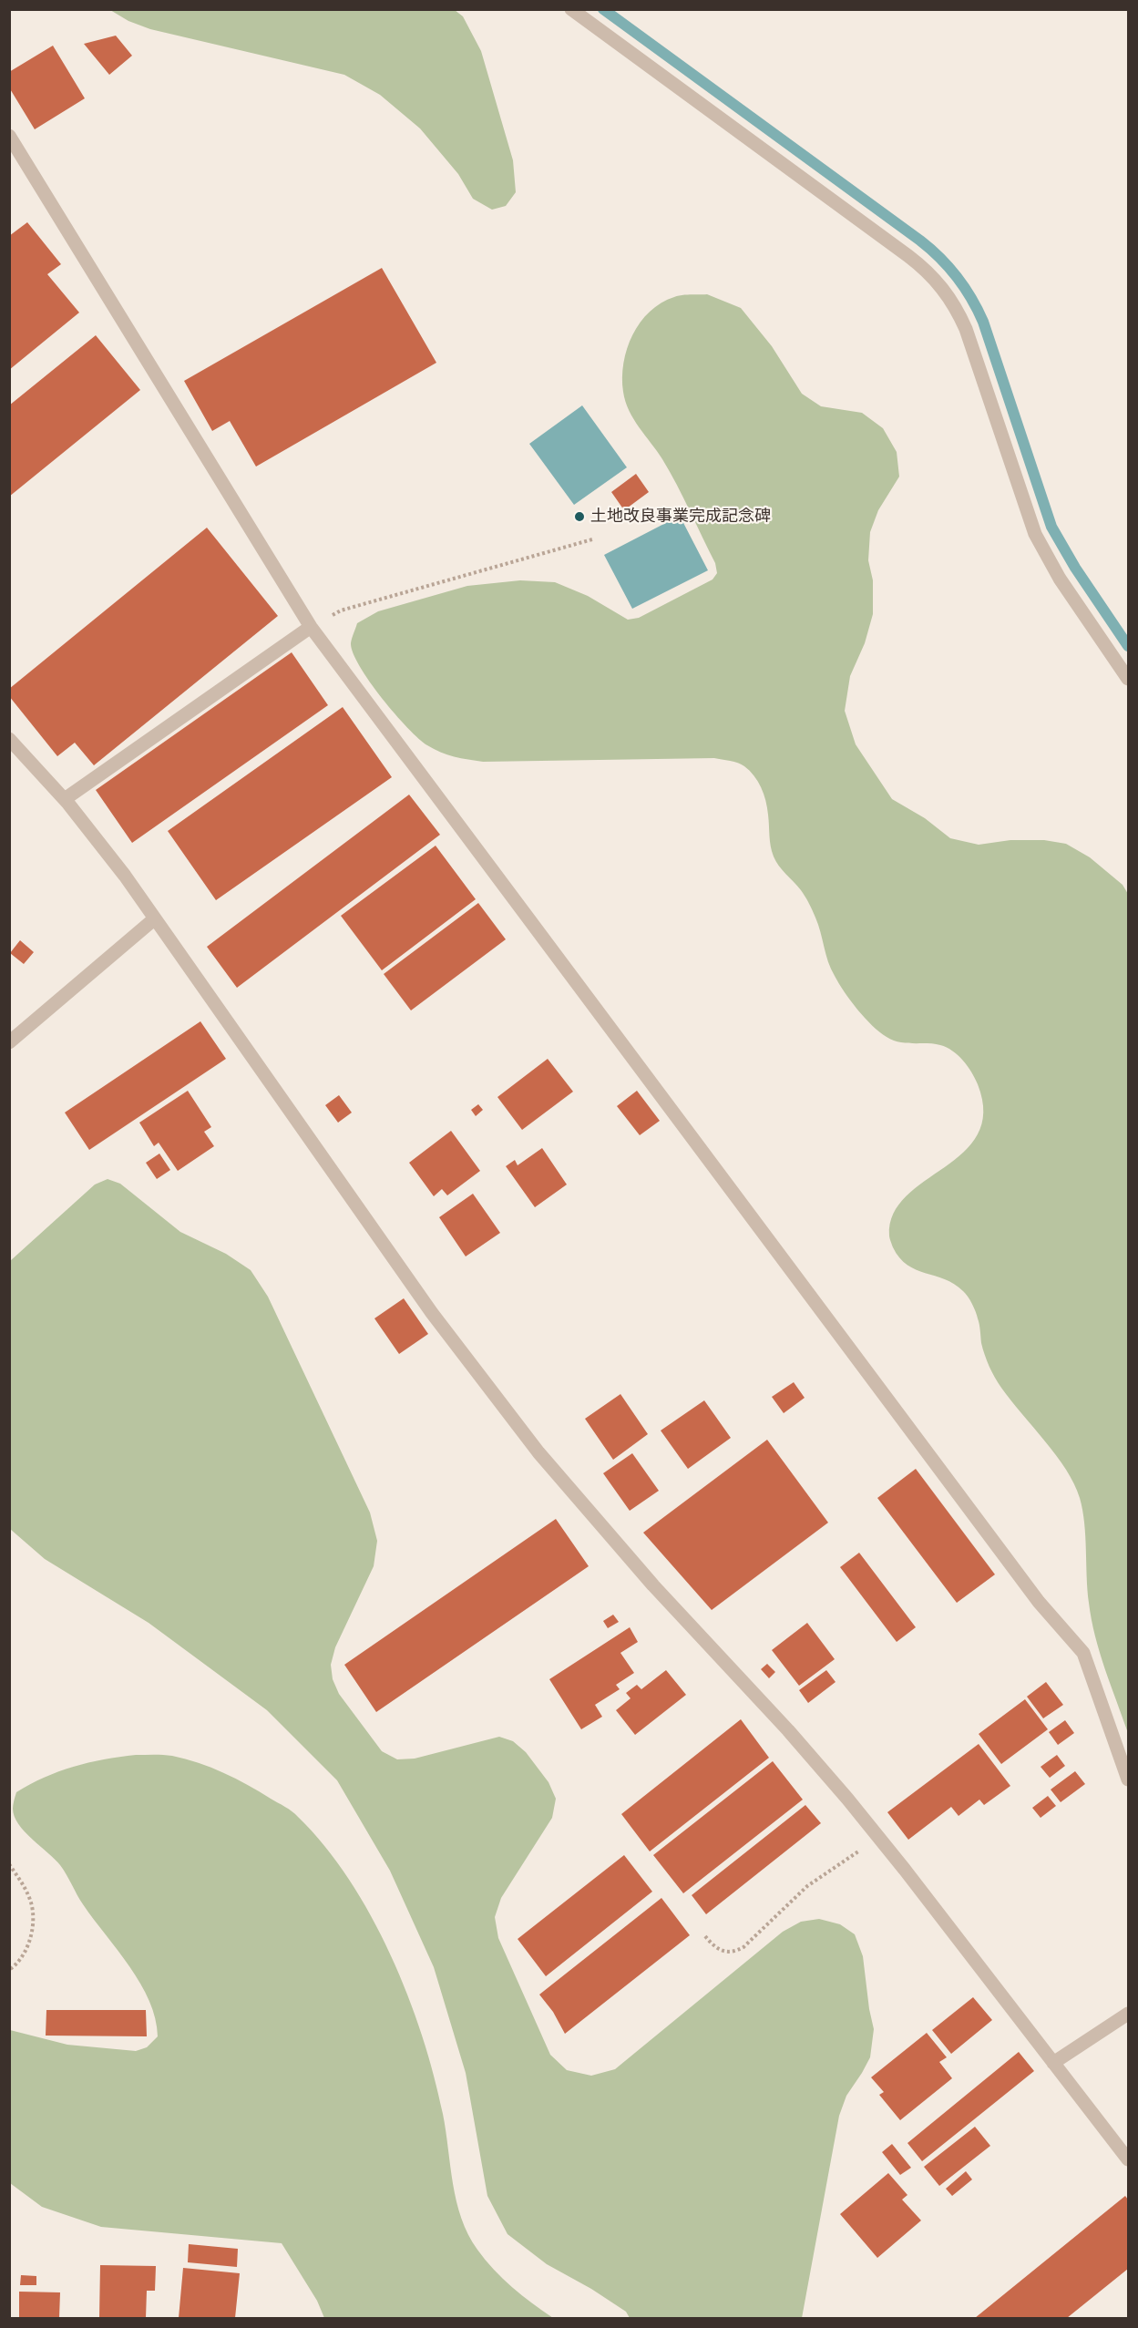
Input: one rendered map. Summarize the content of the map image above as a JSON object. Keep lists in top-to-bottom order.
{
  "places": ["土地改良事業完成記念碑"]
}
